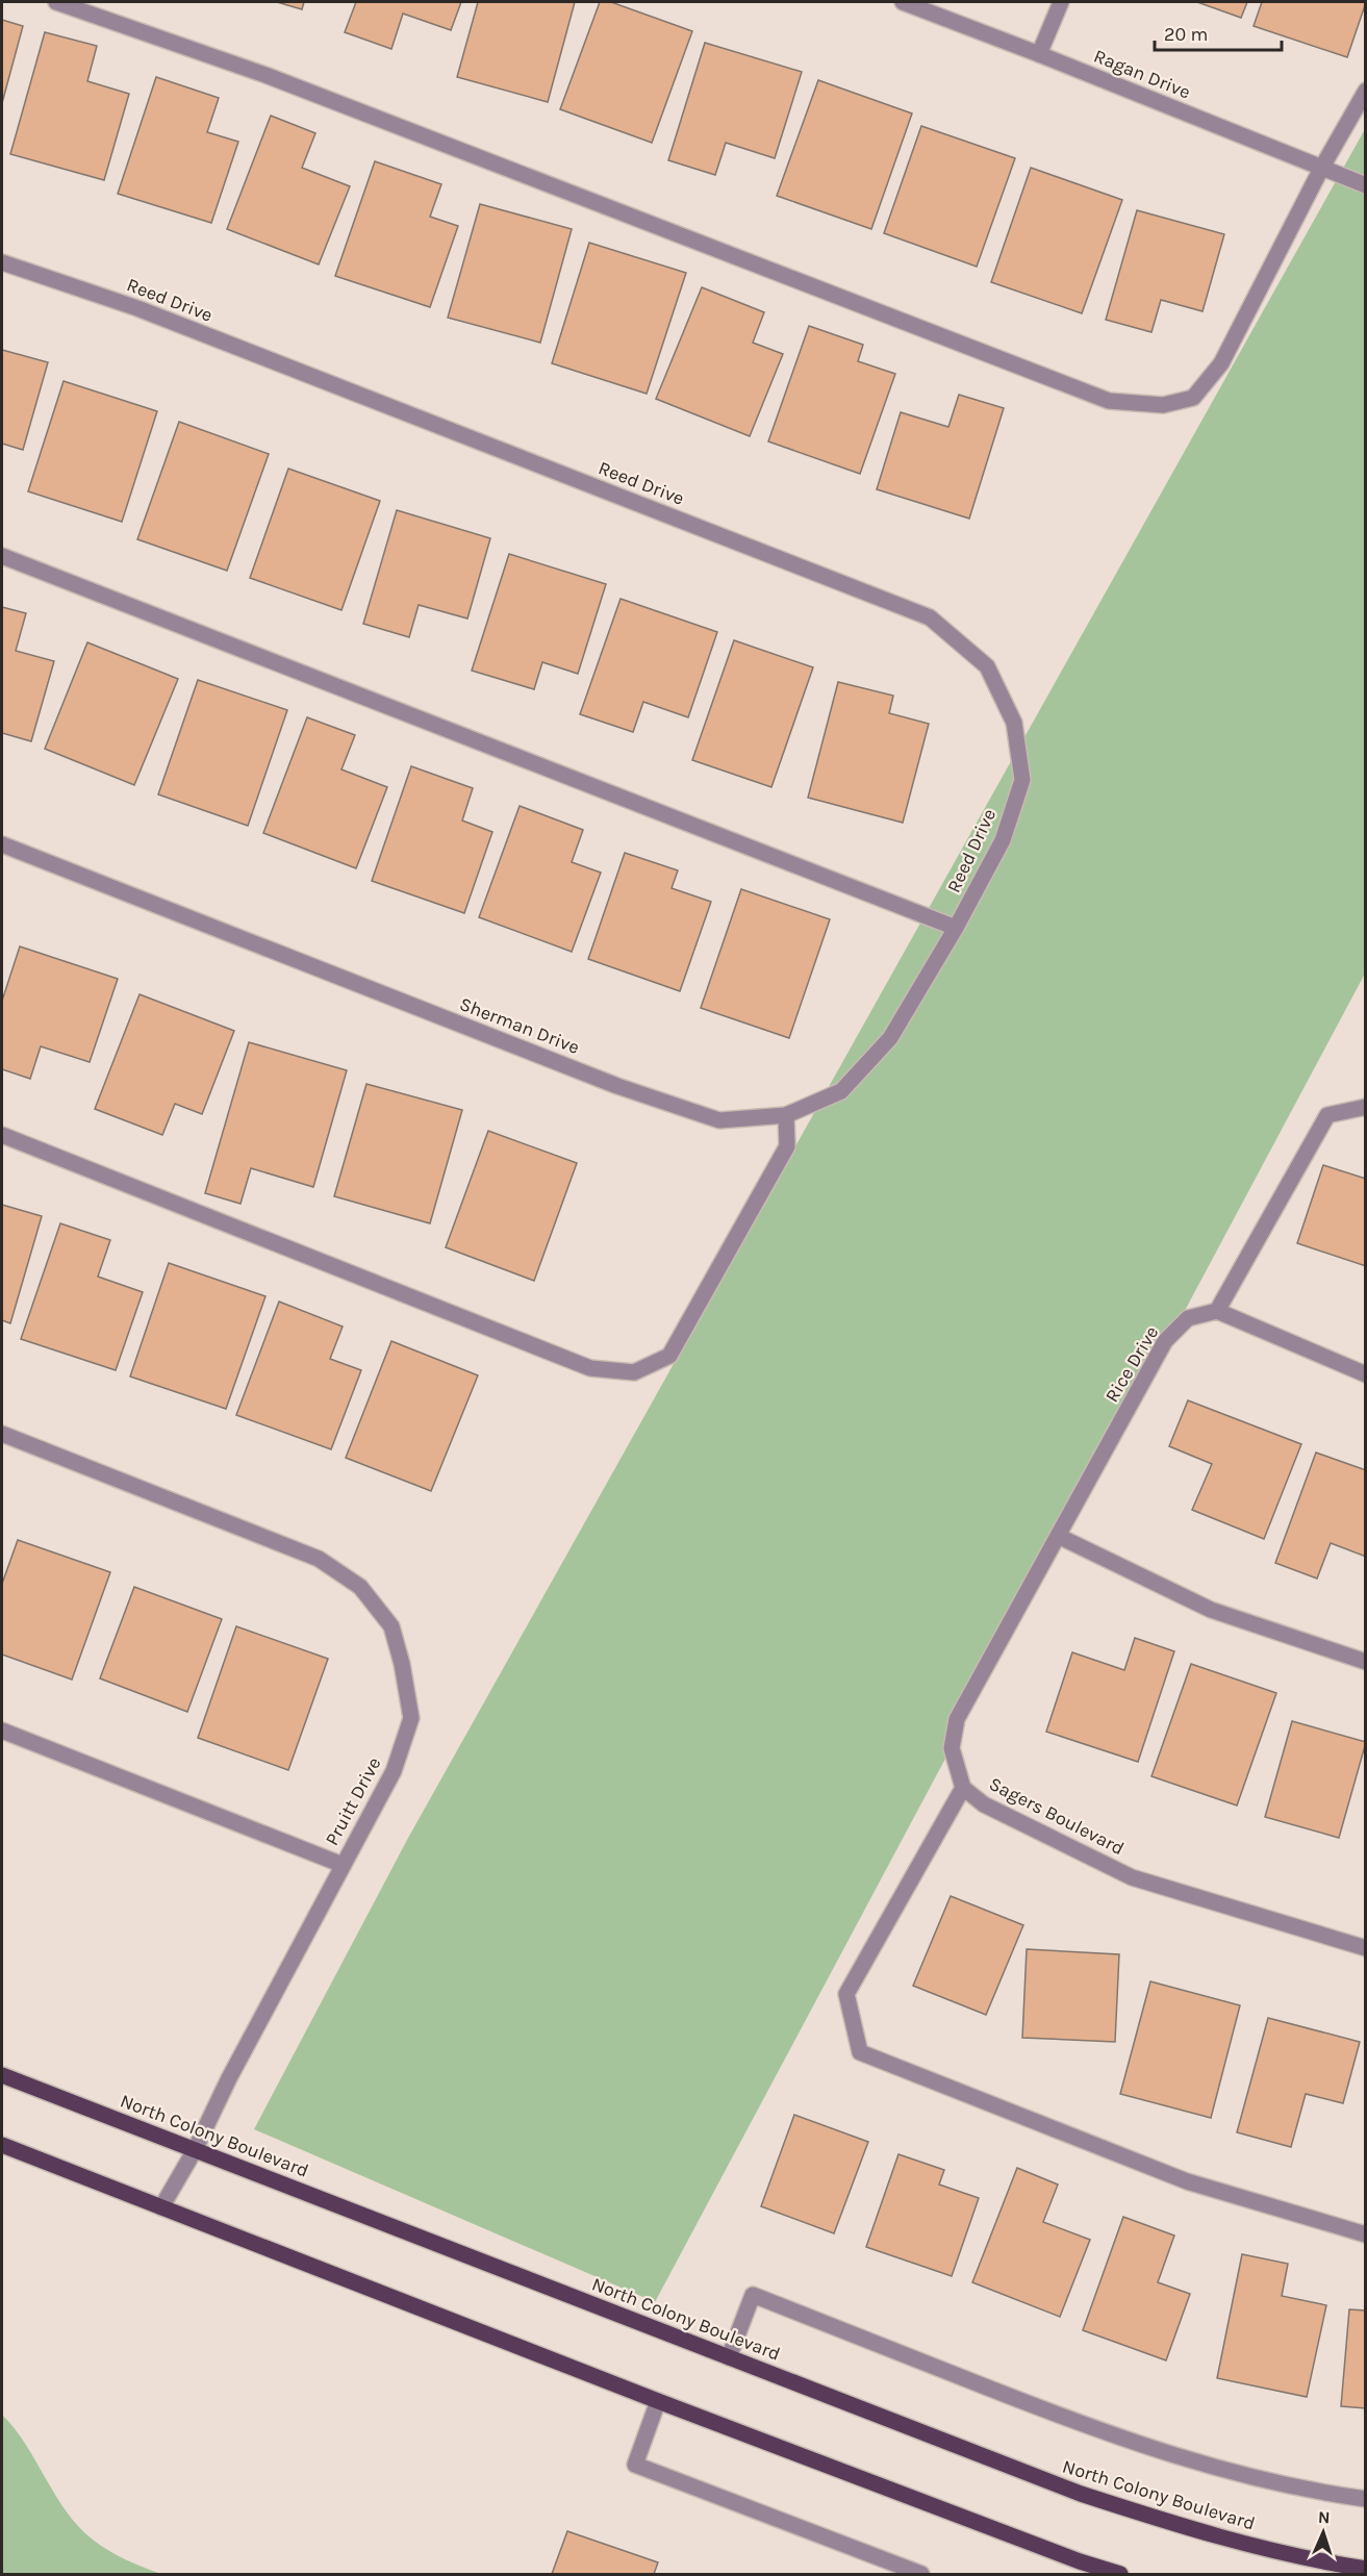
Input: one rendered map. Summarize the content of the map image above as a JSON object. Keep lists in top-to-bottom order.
{
  "streets": {
    "main road": ["North Colony Boulevard"],
    "street": [
      "Ragan Drive",
      "Reed Drive",
      "Sherman Drive",
      "Rice Drive",
      "Pruitt Drive",
      "Sagers Boulevard"
    ]
  },
  "crossings": [
    ["Reed Drive", "Sherman Drive"],
    ["Rice Drive", "Sagers Boulevard"],
    ["Pruitt Drive", "North Colony Boulevard"]
  ],
  "scale_bar": "20 m",
  "north": "top"
}
